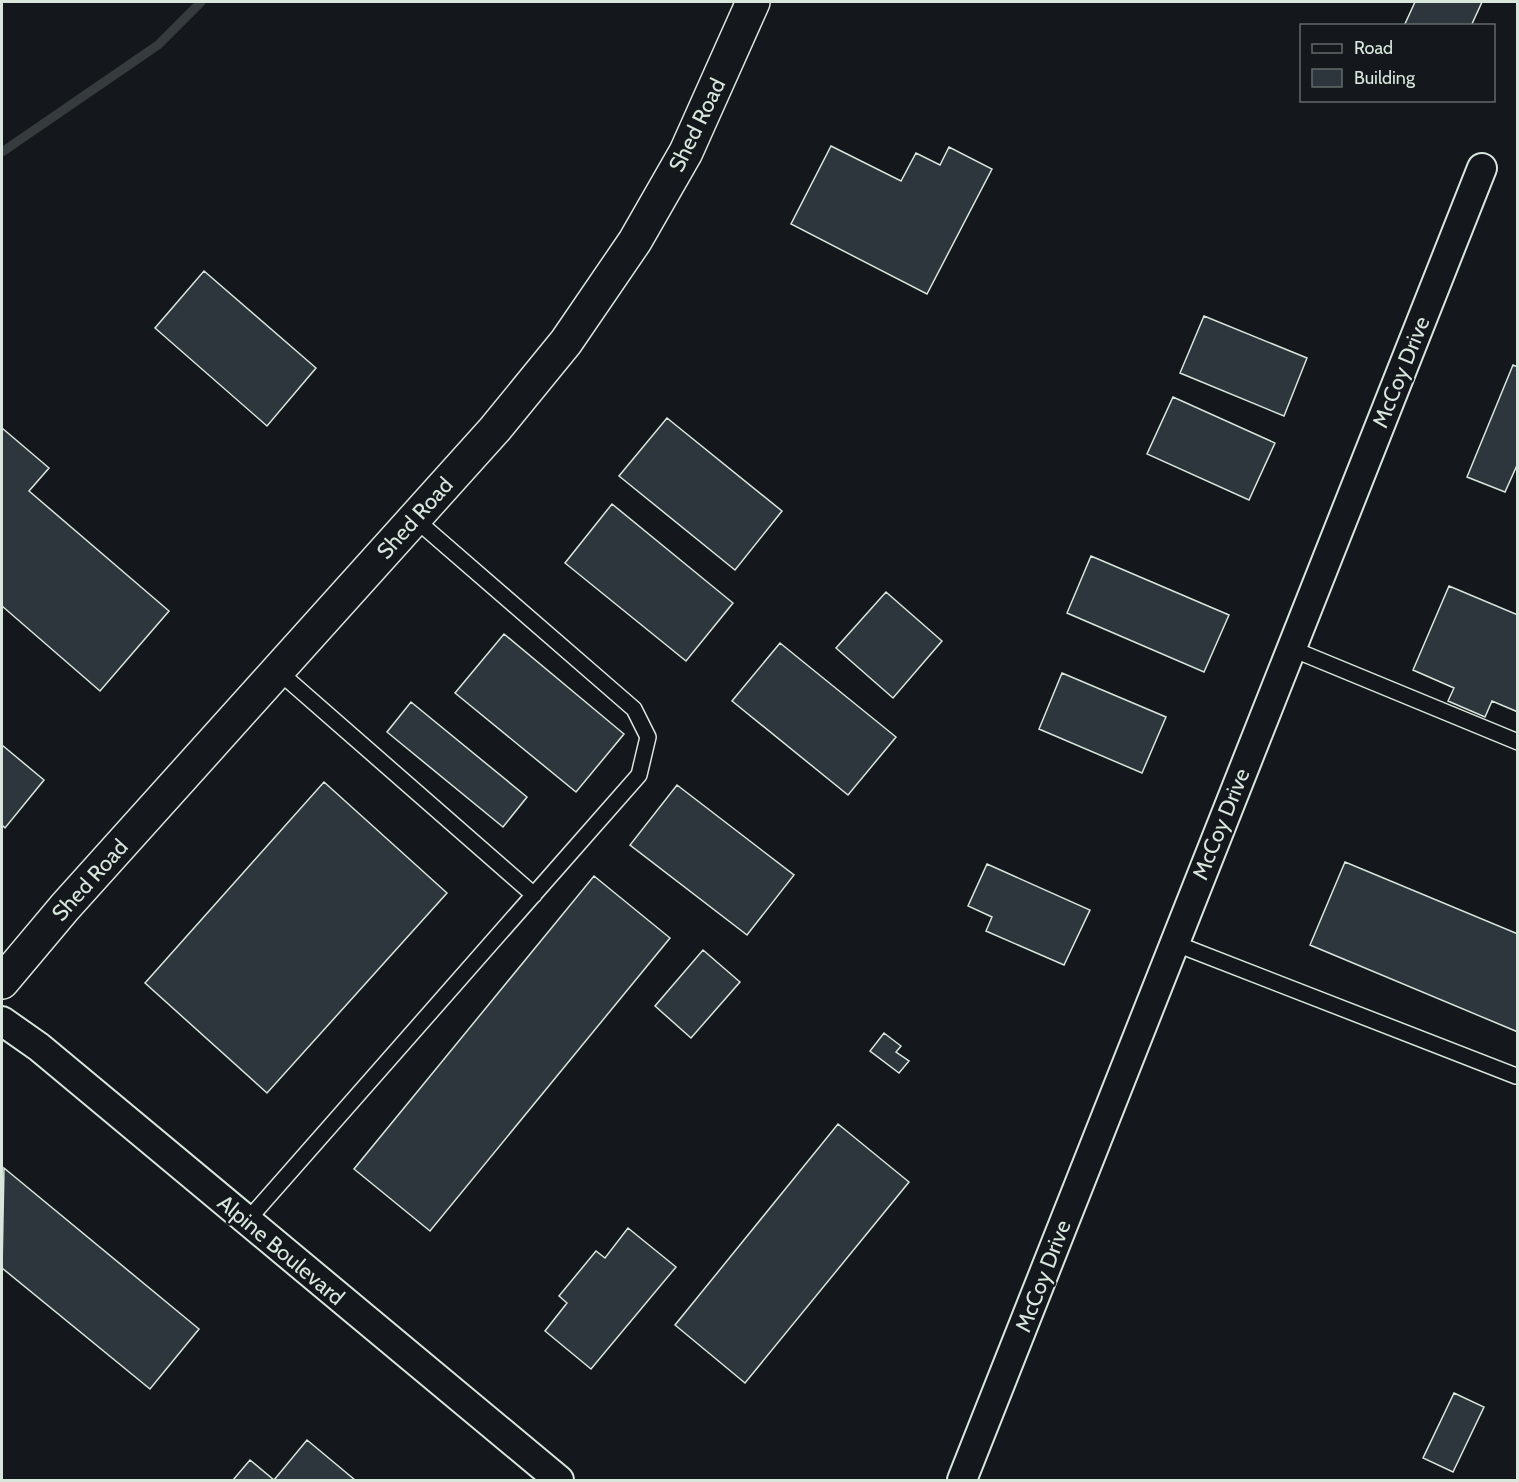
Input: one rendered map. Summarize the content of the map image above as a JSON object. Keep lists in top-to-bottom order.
{
  "streets": {
    "street": ["Shed Road", "McCoy Drive", "Alpine Boulevard"]
  },
  "legend": ["Road", "Building"]
}
